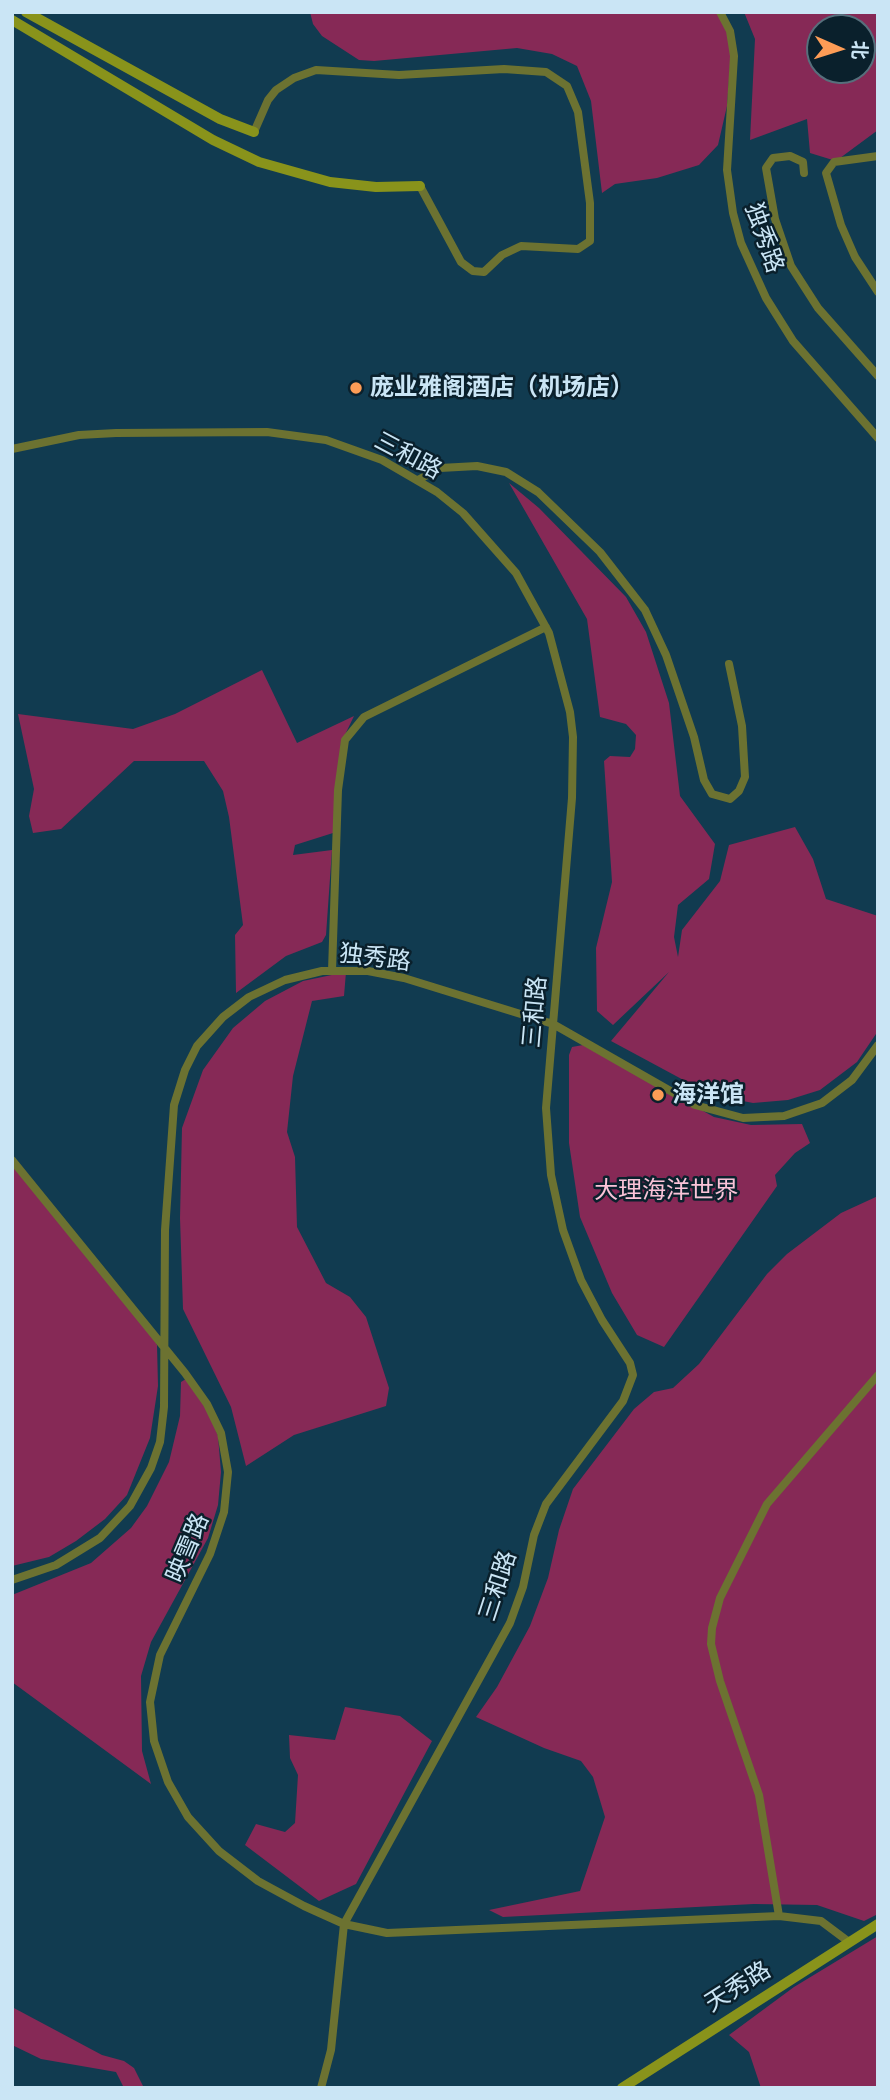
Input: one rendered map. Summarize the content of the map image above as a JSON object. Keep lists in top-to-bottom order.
{
  "streets": {
    "street": [
      "独秀路",
      "三和路",
      "映雪路",
      "天秀路"
    ]
  },
  "crossings": [
    ["独秀路", "三和路"],
    ["独秀路", "映雪路"],
    ["三和路", "映雪路"],
    ["映雪路", "天秀路"]
  ],
  "parks": ["大理海洋世界"],
  "places": ["庞业雅阁酒店（机场店）", "海洋馆"],
  "north": "right"
}
